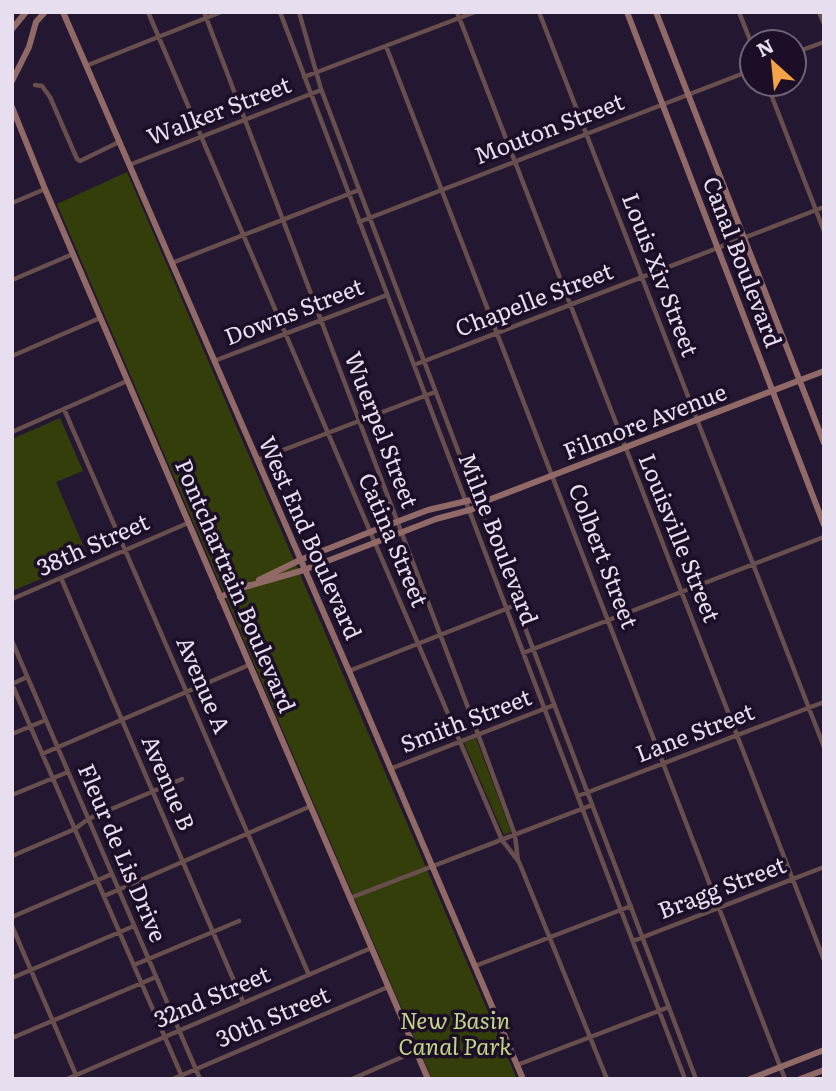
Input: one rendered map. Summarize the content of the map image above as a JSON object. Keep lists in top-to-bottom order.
{
  "streets": {
    "main road": [
      "Canal Boulevard",
      "Filmore Avenue",
      "West End Boulevard",
      "Pontchartrain Boulevard"
    ],
    "street": [
      "Walker Street",
      "Mouton Street",
      "Louis Xiv Street",
      "Chapelle Street",
      "Downs Street",
      "Wuerpel Street",
      "Louisville Street",
      "Milne Boulevard",
      "Catina Street",
      "38th Street",
      "Colbert Street",
      "Avenue A",
      "Smith Street",
      "Lane Street",
      "Avenue B",
      "Fleur de Lis Drive",
      "Bragg Street",
      "32nd Street",
      "30th Street"
    ]
  },
  "crossings": [
    ["Walker Street", "Wuerpel Street"],
    ["Walker Street", "West End Boulevard"],
    ["Walker Street", "Louisville Street"],
    ["Walker Street", "Milne Boulevard"],
    ["Walker Street", "Catina Street"],
    ["Walker Street", "Colbert Street"],
    ["Mouton Street", "Canal Boulevard"],
    ["Mouton Street", "Louis Xiv Street"],
    ["Mouton Street", "Louisville Street"],
    ["Mouton Street", "Milne Boulevard"],
    ["Mouton Street", "Colbert Street"],
    ["Canal Boulevard", "Chapelle Street"],
    ["Canal Boulevard", "Filmore Avenue"],
    ["Louis Xiv Street", "Chapelle Street"],
    ["Louis Xiv Street", "Filmore Avenue"],
    ["Louis Xiv Street", "Lane Street"],
    ["Chapelle Street", "Louisville Street"],
    ["Chapelle Street", "Milne Boulevard"],
    ["Chapelle Street", "Colbert Street"],
    ["Downs Street", "Wuerpel Street"],
    ["Downs Street", "West End Boulevard"],
    ["Downs Street", "Milne Boulevard"],
    ["Downs Street", "Catina Street"],
    ["Filmore Avenue", "Wuerpel Street"],
    ["Filmore Avenue", "West End Boulevard"],
    ["Filmore Avenue", "Louisville Street"],
    ["Filmore Avenue", "Milne Boulevard"],
    ["Filmore Avenue", "Catina Street"],
    ["Filmore Avenue", "Colbert Street"],
    ["Filmore Avenue", "Pontchartrain Boulevard"],
    ["Wuerpel Street", "Catina Street"],
    ["Wuerpel Street", "Smith Street"],
    ["West End Boulevard", "Smith Street"],
    ["Louisville Street", "Lane Street"],
    ["Louisville Street", "Bragg Street"],
    ["Milne Boulevard", "Smith Street"],
    ["Milne Boulevard", "Lane Street"],
    ["Milne Boulevard", "Bragg Street"],
    ["Catina Street", "Smith Street"],
    ["38th Street", "Pontchartrain Boulevard"],
    ["38th Street", "Avenue A"],
    ["38th Street", "Avenue B"],
    ["Colbert Street", "Lane Street"],
    ["Colbert Street", "Bragg Street"],
    ["Pontchartrain Boulevard", "32nd Street"],
    ["Pontchartrain Boulevard", "30th Street"],
    ["Avenue A", "32nd Street"],
    ["Avenue B", "32nd Street"],
    ["Fleur de Lis Drive", "32nd Street"],
    ["Fleur de Lis Drive", "30th Street"]
  ],
  "parks": ["New Basin Canal Park"],
  "north": "top left"
}
